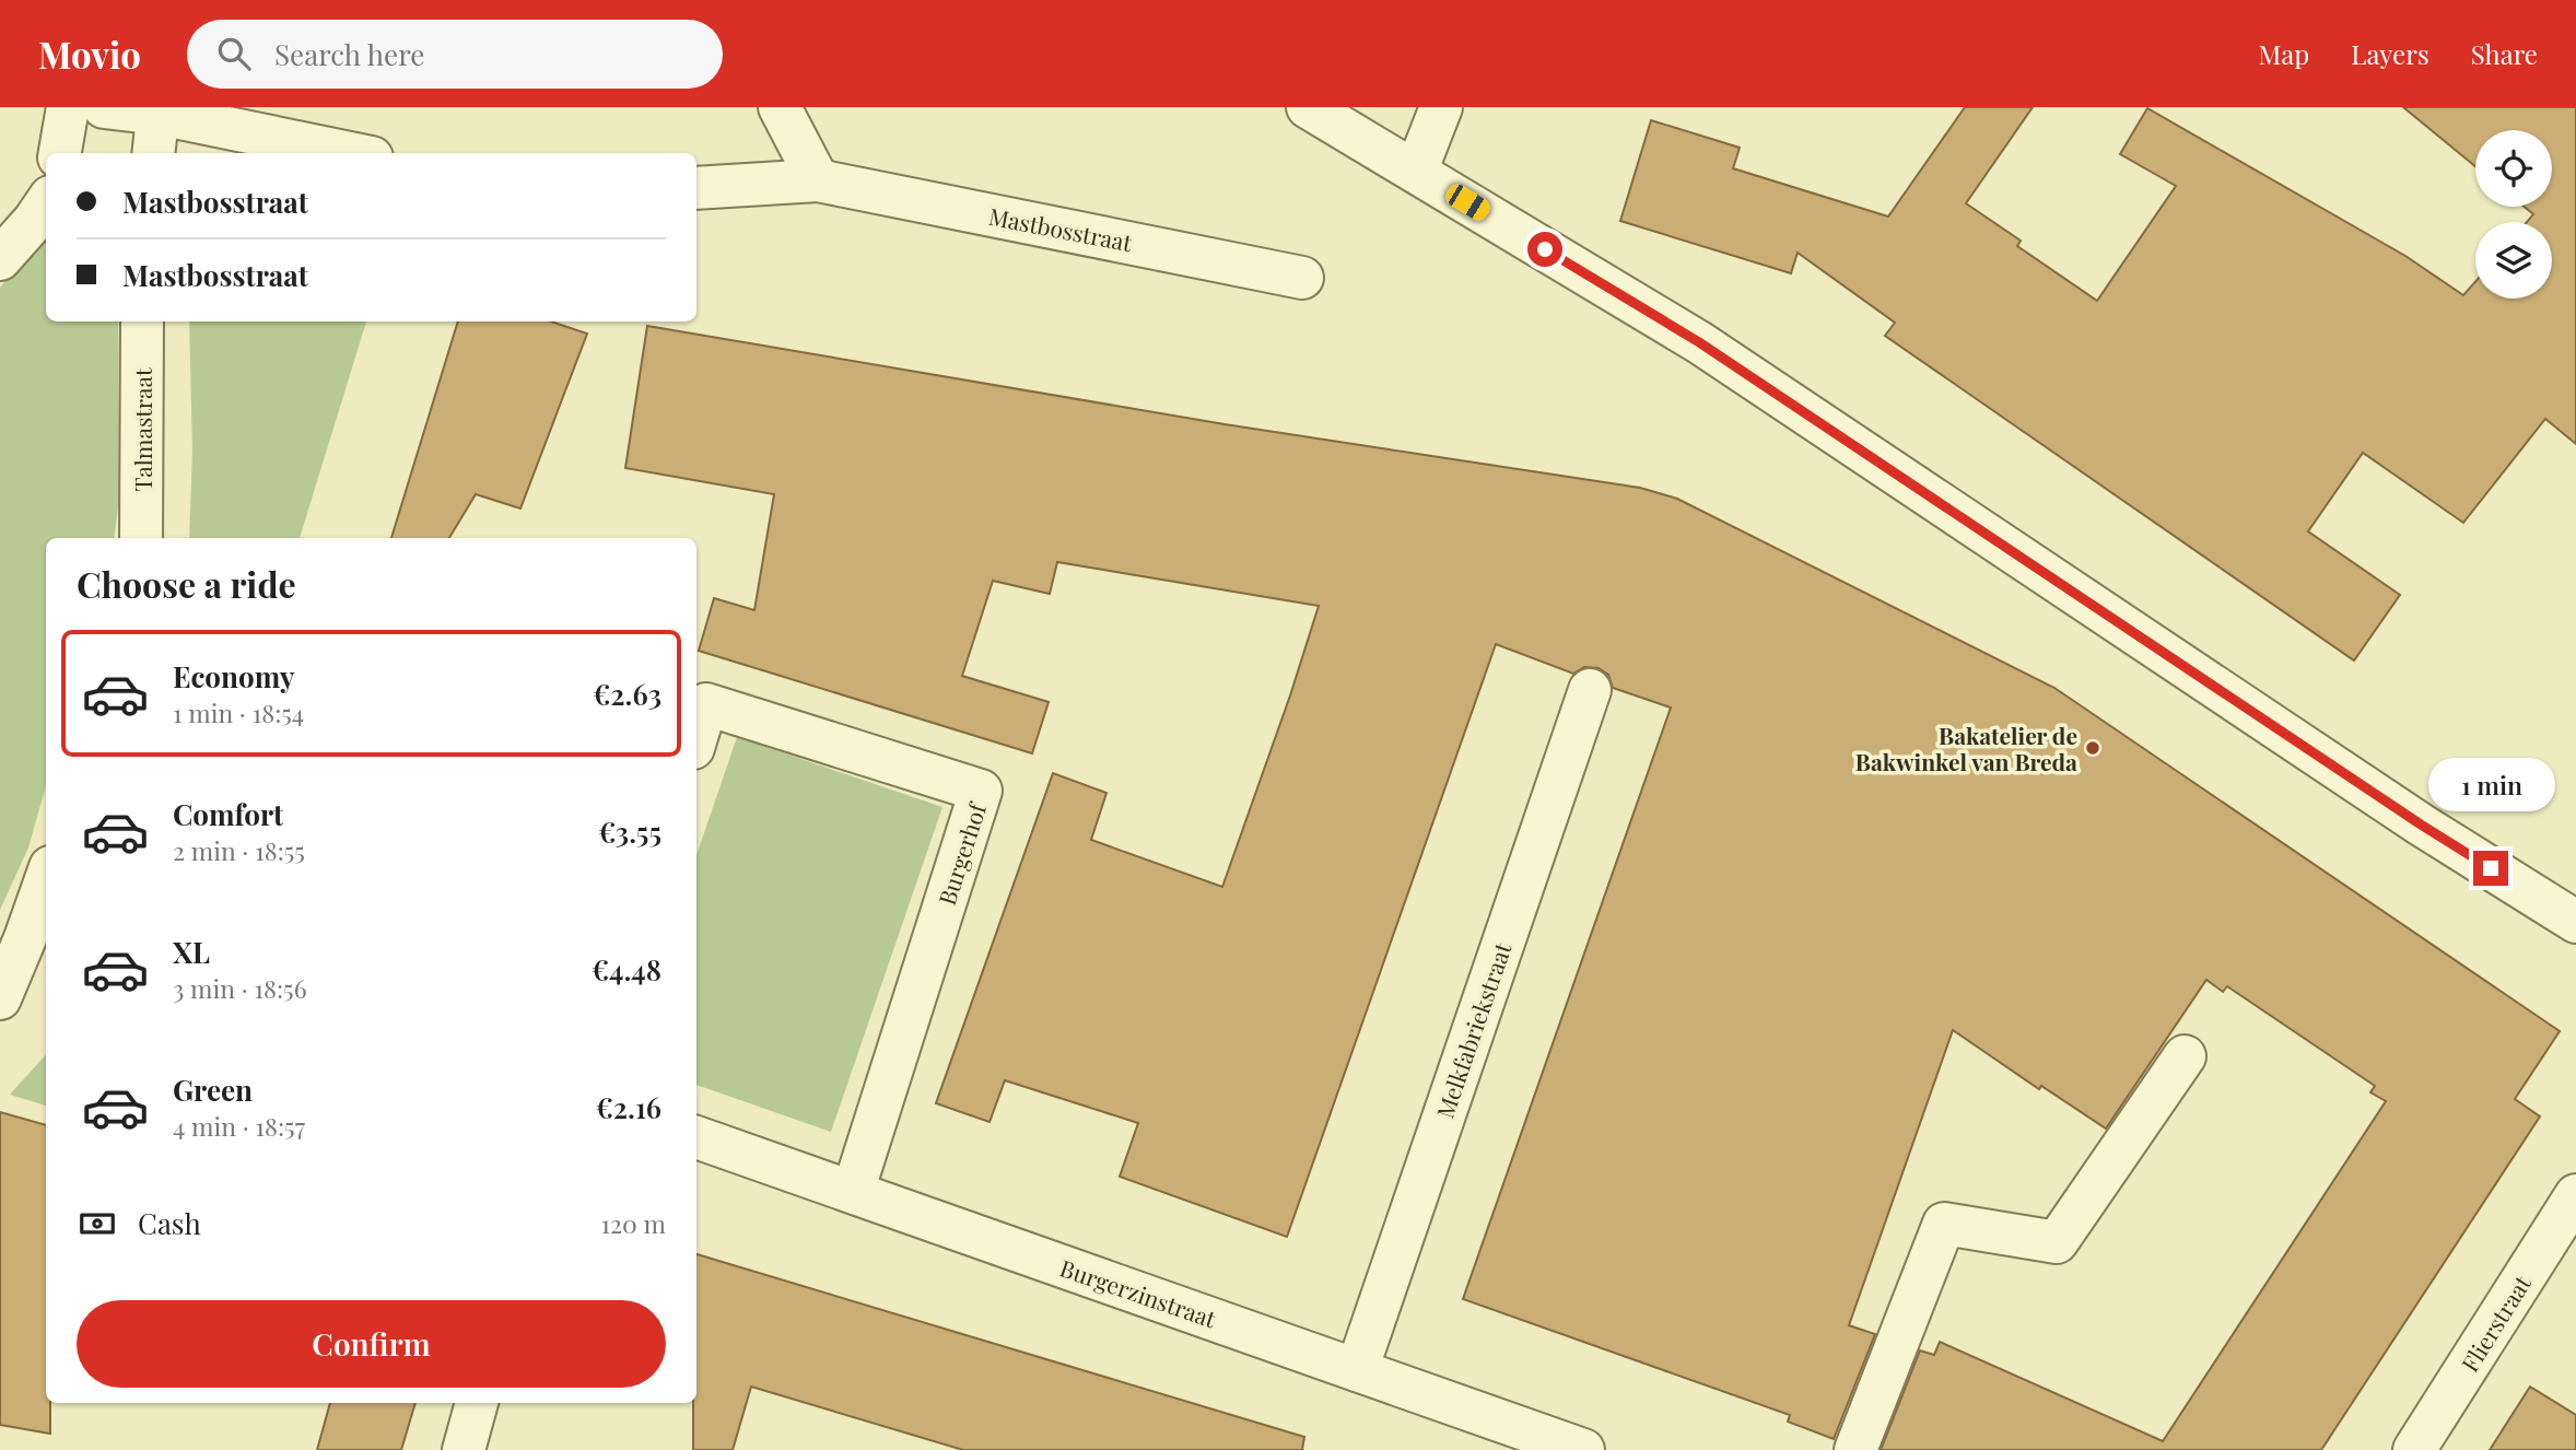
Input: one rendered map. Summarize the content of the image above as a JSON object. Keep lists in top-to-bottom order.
{
  "streets": {
    "street": [
      "Mastbosstraat",
      "Talmastraat",
      "Burgerhof",
      "Melkfabriekstraat",
      "Burgerzinstraat",
      "Flierstraat"
    ]
  },
  "crossings": [
    ["Burgerhof", "Burgerzinstraat"],
    ["Melkfabriekstraat", "Burgerzinstraat"]
  ],
  "places": ["Bakatelier de Bakwinkel van Breda"],
  "page": {
    "header": "Movio",
    "search": "Search here",
    "nav": ["Map", "Layers", "Share"],
    "banner": ["Mastbosstraat", "Mastbosstraat"],
    "heading": "Choose a ride",
    "list": [
      {
        "name": "Economy",
        "note": "1 min · 18:54",
        "value": "€2.63"
      },
      {
        "name": "Comfort",
        "note": "2 min · 18:55",
        "value": "€3.55"
      },
      {
        "name": "XL",
        "note": "3 min · 18:56",
        "value": "€4.48"
      },
      {
        "name": "Green",
        "note": "4 min · 18:57",
        "value": "€2.16"
      }
    ],
    "bubble": "1 min",
    "pay": ["Cash", "120 m"],
    "buttons": "Confirm"
  }
}
